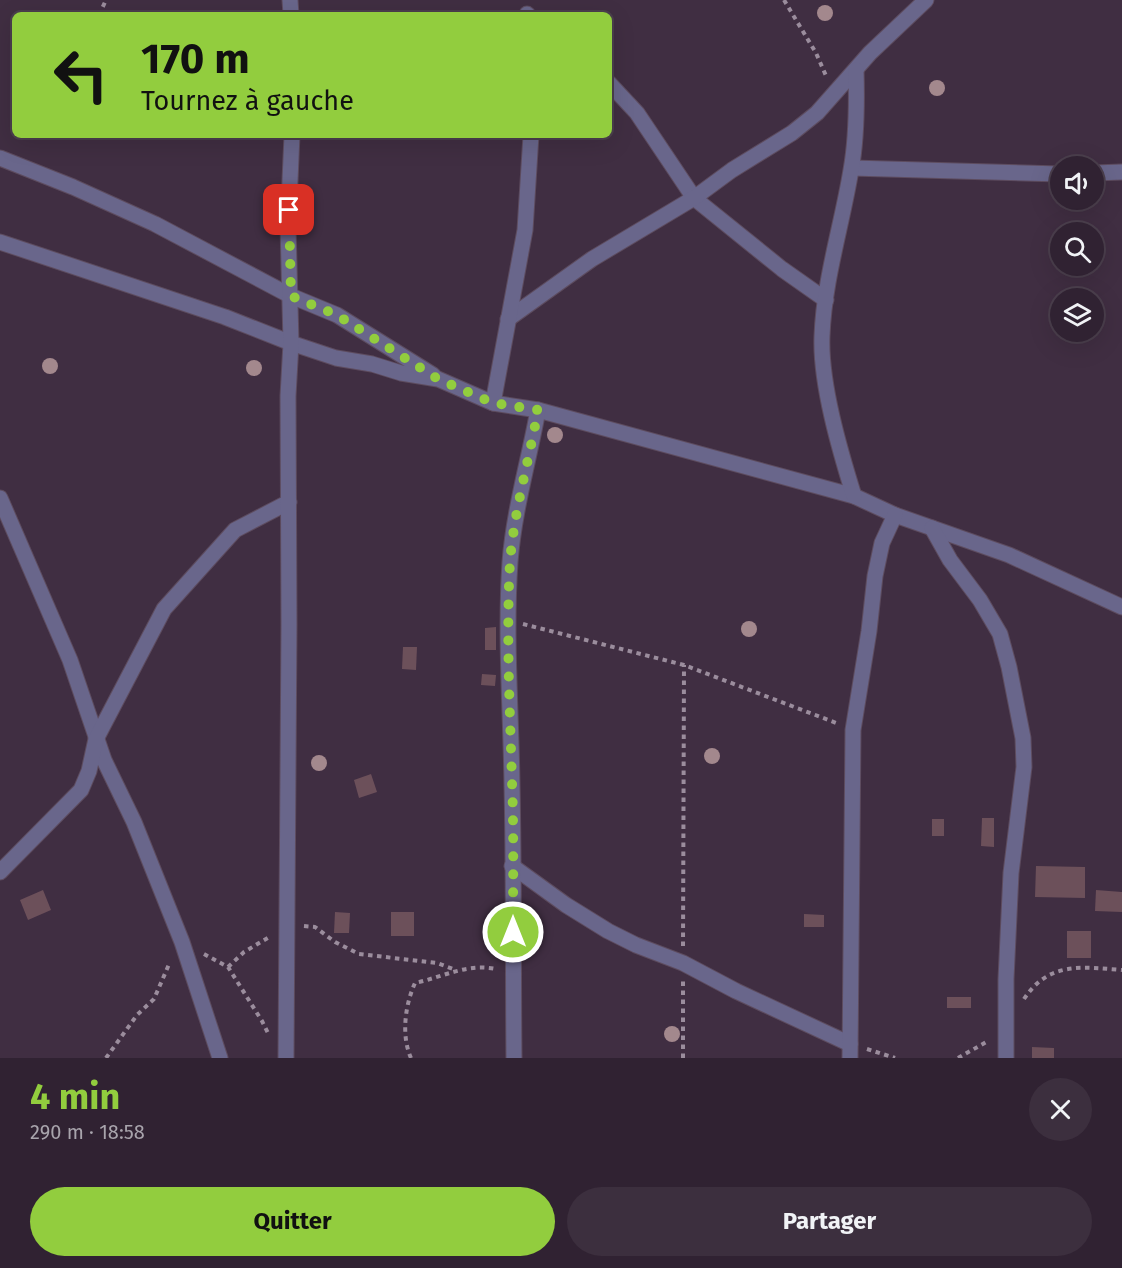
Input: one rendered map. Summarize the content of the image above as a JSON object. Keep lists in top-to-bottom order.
{
  "page": {
    "turn": ["170 m", "Tournez à gauche"],
    "heading": ["4 min", "290 m · 18:58"],
    "buttons": ["Quitter", "Partager"]
  }
}
